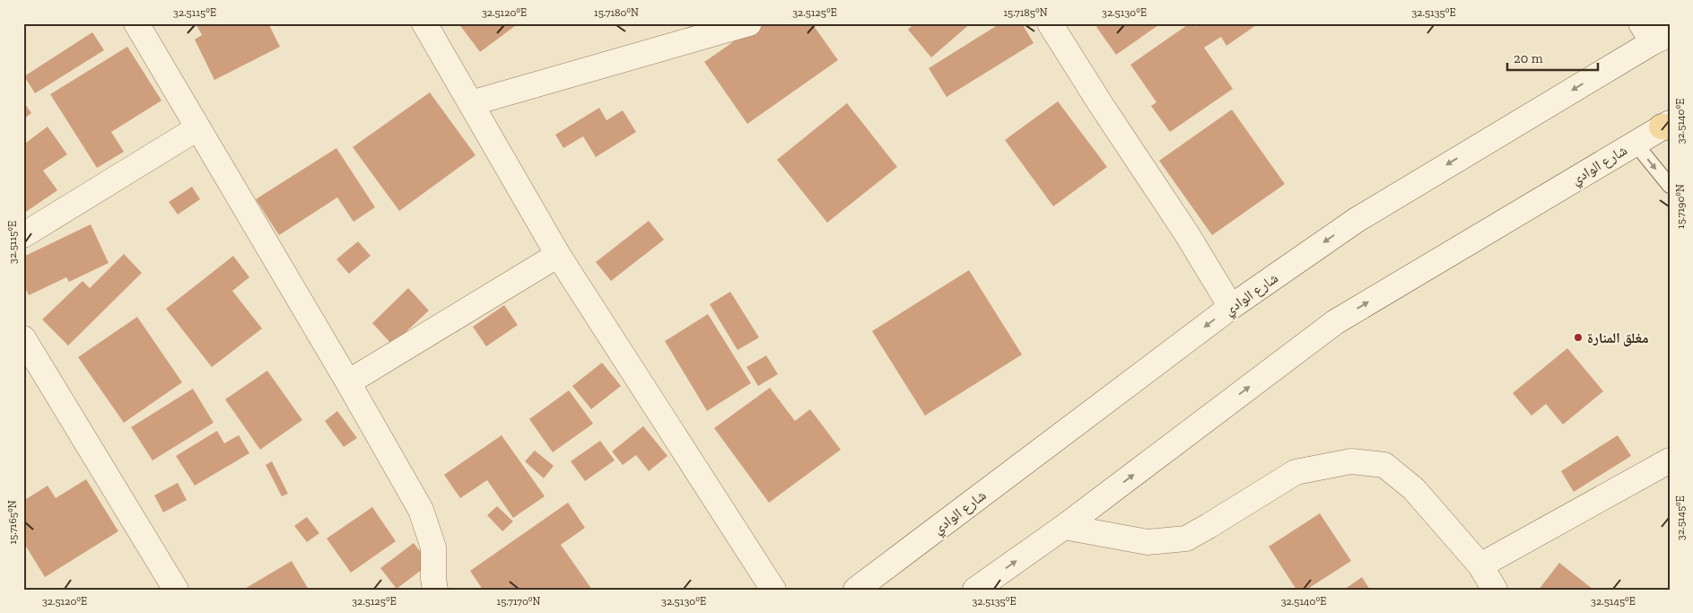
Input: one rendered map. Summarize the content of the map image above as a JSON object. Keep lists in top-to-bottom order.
{
  "streets": {
    "street": ["شارع الوادي"]
  },
  "places": ["مغلق المنارة"],
  "scale_bar": "20 m",
  "coordinates": [
    "32.5115°E",
    "32.5120°E",
    "15.7180°N",
    "32.5125°E",
    "15.7185°N",
    "32.5130°E",
    "32.5135°E",
    "32.5140°E",
    "15.7190°N",
    "32.5145°E",
    "15.7165°N",
    "15.7170°N"
  ]
}
